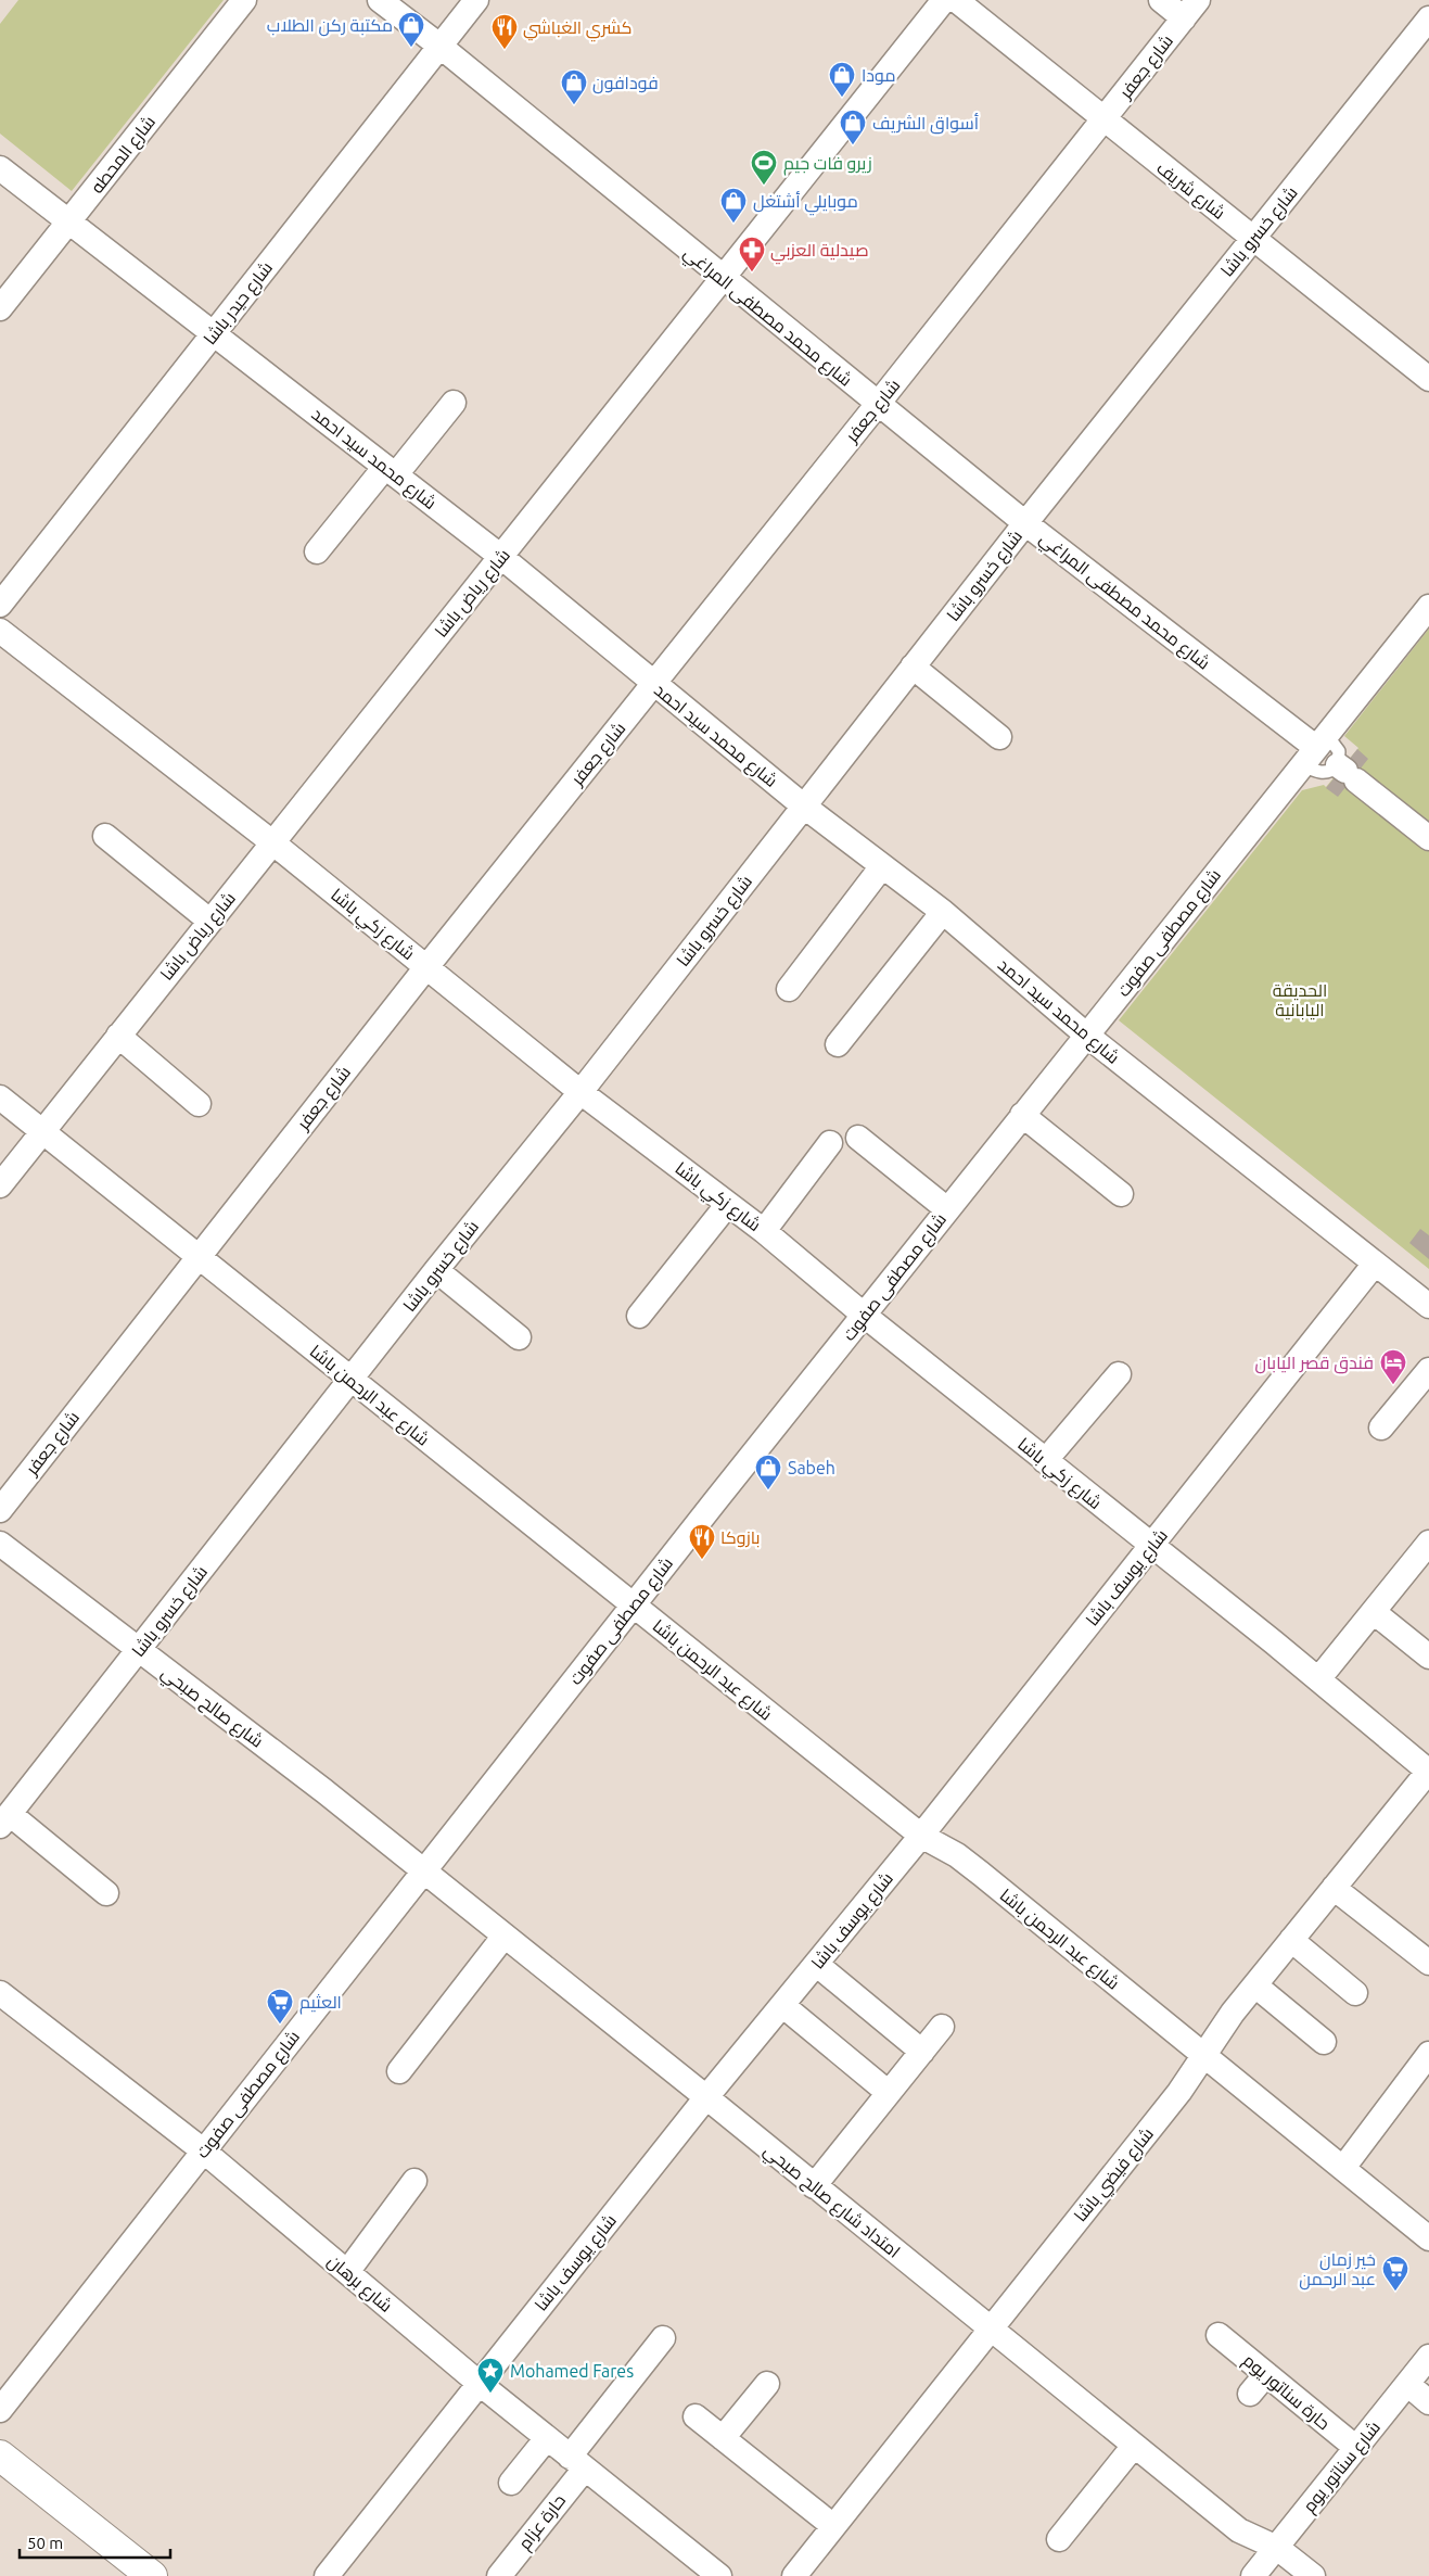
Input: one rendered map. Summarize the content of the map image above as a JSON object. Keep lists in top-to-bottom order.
{
  "streets": {
    "street": [
      "شارع جعفر",
      "شارع المحطه",
      "شارع شريف",
      "شارع خسرو باشا",
      "شارع حيدر باشا",
      "شارع محمد مصطفى المراغي",
      "شارع محمد سيد احمد",
      "شارع رياض باشا",
      "شارع زكي باشا",
      "شارع مصطفى صفوت",
      "شارع عبد الرحمن باشا",
      "شارع يوسف باشا",
      "شارع صالح صبحي",
      "شارع فيضي باشا",
      "امتداد شارع صالح صبحي",
      "شارع برهان",
      "حارة سناتور يوم",
      "شارع سناتور يوم",
      "حارة عزام"
    ]
  },
  "crossings": [
    ["شارع جعفر", "شارع شريف"],
    ["شارع جعفر", "شارع محمد مصطفى المراغي"],
    ["شارع جعفر", "شارع محمد سيد احمد"],
    ["شارع جعفر", "شارع زكي باشا"],
    ["شارع جعفر", "شارع عبد الرحمن باشا"],
    ["شارع المحطه", "شارع محمد سيد احمد"],
    ["شارع شريف", "شارع خسرو باشا"],
    ["شارع خسرو باشا", "شارع محمد مصطفى المراغي"],
    ["شارع خسرو باشا", "شارع محمد سيد احمد"],
    ["شارع خسرو باشا", "شارع زكي باشا"],
    ["شارع خسرو باشا", "شارع عبد الرحمن باشا"],
    ["شارع خسرو باشا", "شارع صالح صبحي"],
    ["شارع حيدر باشا", "شارع محمد مصطفى المراغي"],
    ["شارع حيدر باشا", "شارع محمد سيد احمد"],
    ["شارع محمد مصطفى المراغي", "شارع رياض باشا"],
    ["شارع محمد مصطفى المراغي", "شارع مصطفى صفوت"],
    ["شارع محمد سيد احمد", "شارع رياض باشا"],
    ["شارع محمد سيد احمد", "شارع مصطفى صفوت"],
    ["شارع محمد سيد احمد", "شارع يوسف باشا"],
    ["شارع رياض باشا", "شارع زكي باشا"],
    ["شارع رياض باشا", "شارع عبد الرحمن باشا"],
    ["شارع زكي باشا", "شارع مصطفى صفوت"],
    ["شارع زكي باشا", "شارع يوسف باشا"],
    ["شارع زكي باشا", "شارع فيضي باشا"],
    ["شارع مصطفى صفوت", "شارع عبد الرحمن باشا"],
    ["شارع مصطفى صفوت", "شارع صالح صبحي"],
    ["شارع مصطفى صفوت", "امتداد شارع صالح صبحي"],
    ["شارع مصطفى صفوت", "شارع برهان"],
    ["شارع عبد الرحمن باشا", "شارع يوسف باشا"],
    ["شارع عبد الرحمن باشا", "شارع فيضي باشا"],
    ["شارع يوسف باشا", "امتداد شارع صالح صبحي"],
    ["شارع يوسف باشا", "شارع برهان"],
    ["شارع صالح صبحي", "امتداد شارع صالح صبحي"],
    ["شارع فيضي باشا", "امتداد شارع صالح صبحي"],
    ["امتداد شارع صالح صبحي", "شارع سناتور يوم"],
    ["شارع برهان", "حارة عزام"],
    ["حارة سناتور يوم", "شارع سناتور يوم"]
  ],
  "parks": ["الحديقة اليابانية"],
  "places": {
    "shop": [
      "مكتبة ركن الطلاب",
      "مودا",
      "فودافون",
      "أسواق الشريف",
      "موبايلي أشتغل",
      "Sabeh"
    ],
    "restaurant": ["كشري الغباشي", "بازوكا"],
    "sports": ["زيرو فات جيم"],
    "pharmacy": ["صيدلية العزبي"],
    "hotel": ["فندق قصر اليابان"],
    "supermarket": ["العثيم", "خير زمان عبد الرحمن"],
    "place": ["Mohamed Fares"]
  },
  "scale_bar": "50 m"
}
